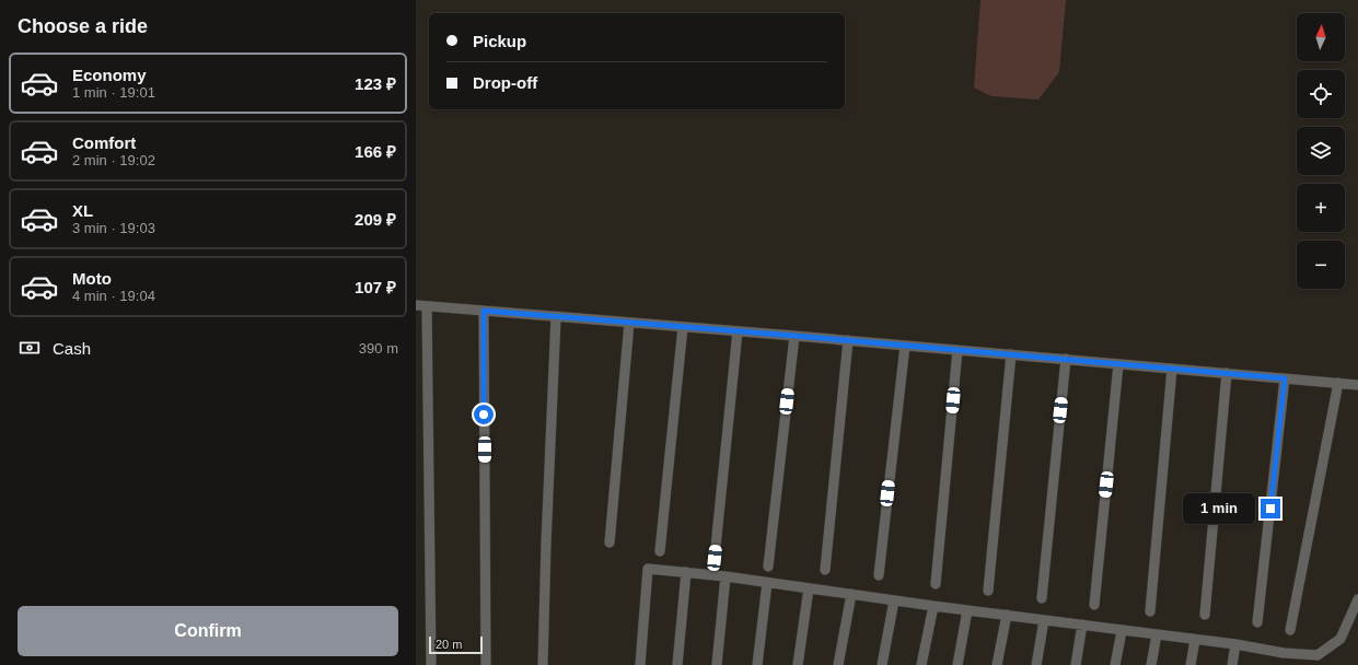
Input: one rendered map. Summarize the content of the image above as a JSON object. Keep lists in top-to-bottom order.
{
  "scale_bar": "20 m",
  "north": "top",
  "page": {
    "heading": "Choose a ride",
    "map_buttons": ["+", "−"],
    "banner": ["Pickup", "Drop-off"],
    "list": [
      {
        "name": "Economy",
        "note": "1 min · 19:01",
        "value": "123 ₽"
      },
      {
        "name": "Comfort",
        "note": "2 min · 19:02",
        "value": "166 ₽"
      },
      {
        "name": "XL",
        "note": "3 min · 19:03",
        "value": "209 ₽"
      },
      {
        "name": "Moto",
        "note": "4 min · 19:04",
        "value": "107 ₽"
      }
    ],
    "pay": ["Cash", "390 m"],
    "bubble": "1 min",
    "buttons": "Confirm",
    "scale": "20 m"
  }
}
